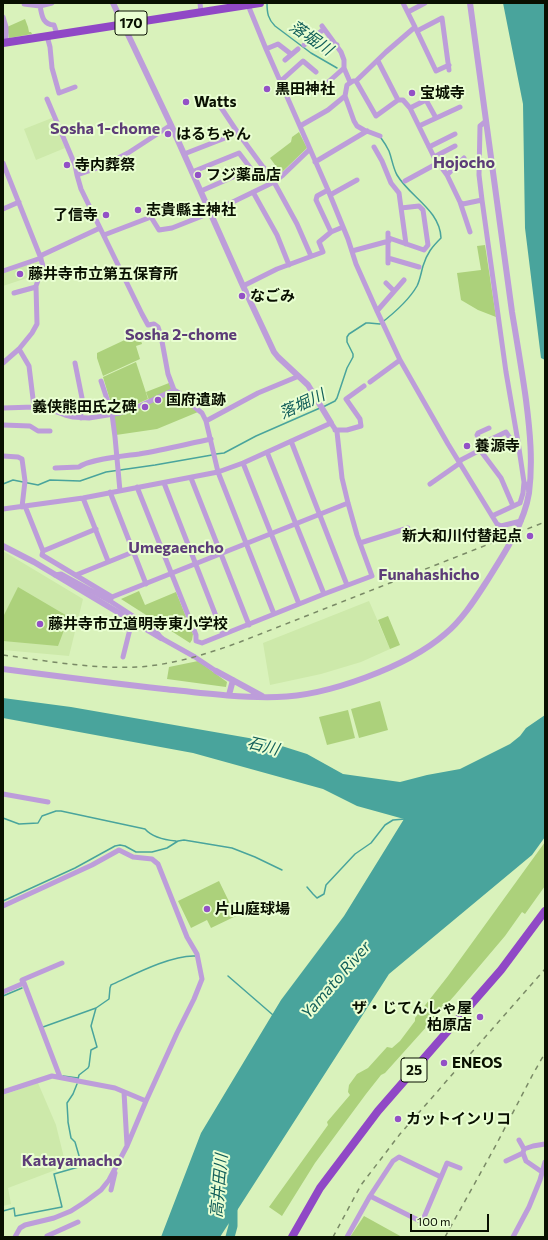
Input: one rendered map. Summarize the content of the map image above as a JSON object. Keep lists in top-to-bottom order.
{
  "streets": {
    "highway": ["170", "25"]
  },
  "districts": [
    "Sosha 1-chome",
    "Hojocho",
    "Sosha 2-chome",
    "Umegaencho",
    "Funahashicho",
    "Katayamacho"
  ],
  "water": [
    "落堀川",
    "石川",
    "Yamato River",
    "高井田川"
  ],
  "places": [
    "黒田神社",
    "宝城寺",
    "Watts",
    "はるちゃん",
    "寺内葬祭",
    "フジ薬品店",
    "志貴縣主神社",
    "了信寺",
    "藤井寺市立第五保育所",
    "なごみ",
    "国府遺跡",
    "義侠熊田氏之碑",
    "養源寺",
    "新大和川付替起点",
    "藤井寺市立道明寺東小学校",
    "片山庭球場",
    "ザ・じてんしゃ屋 柏原店",
    "ENEOS",
    "カットインリコ"
  ],
  "scale_bar": "100 m"
}
